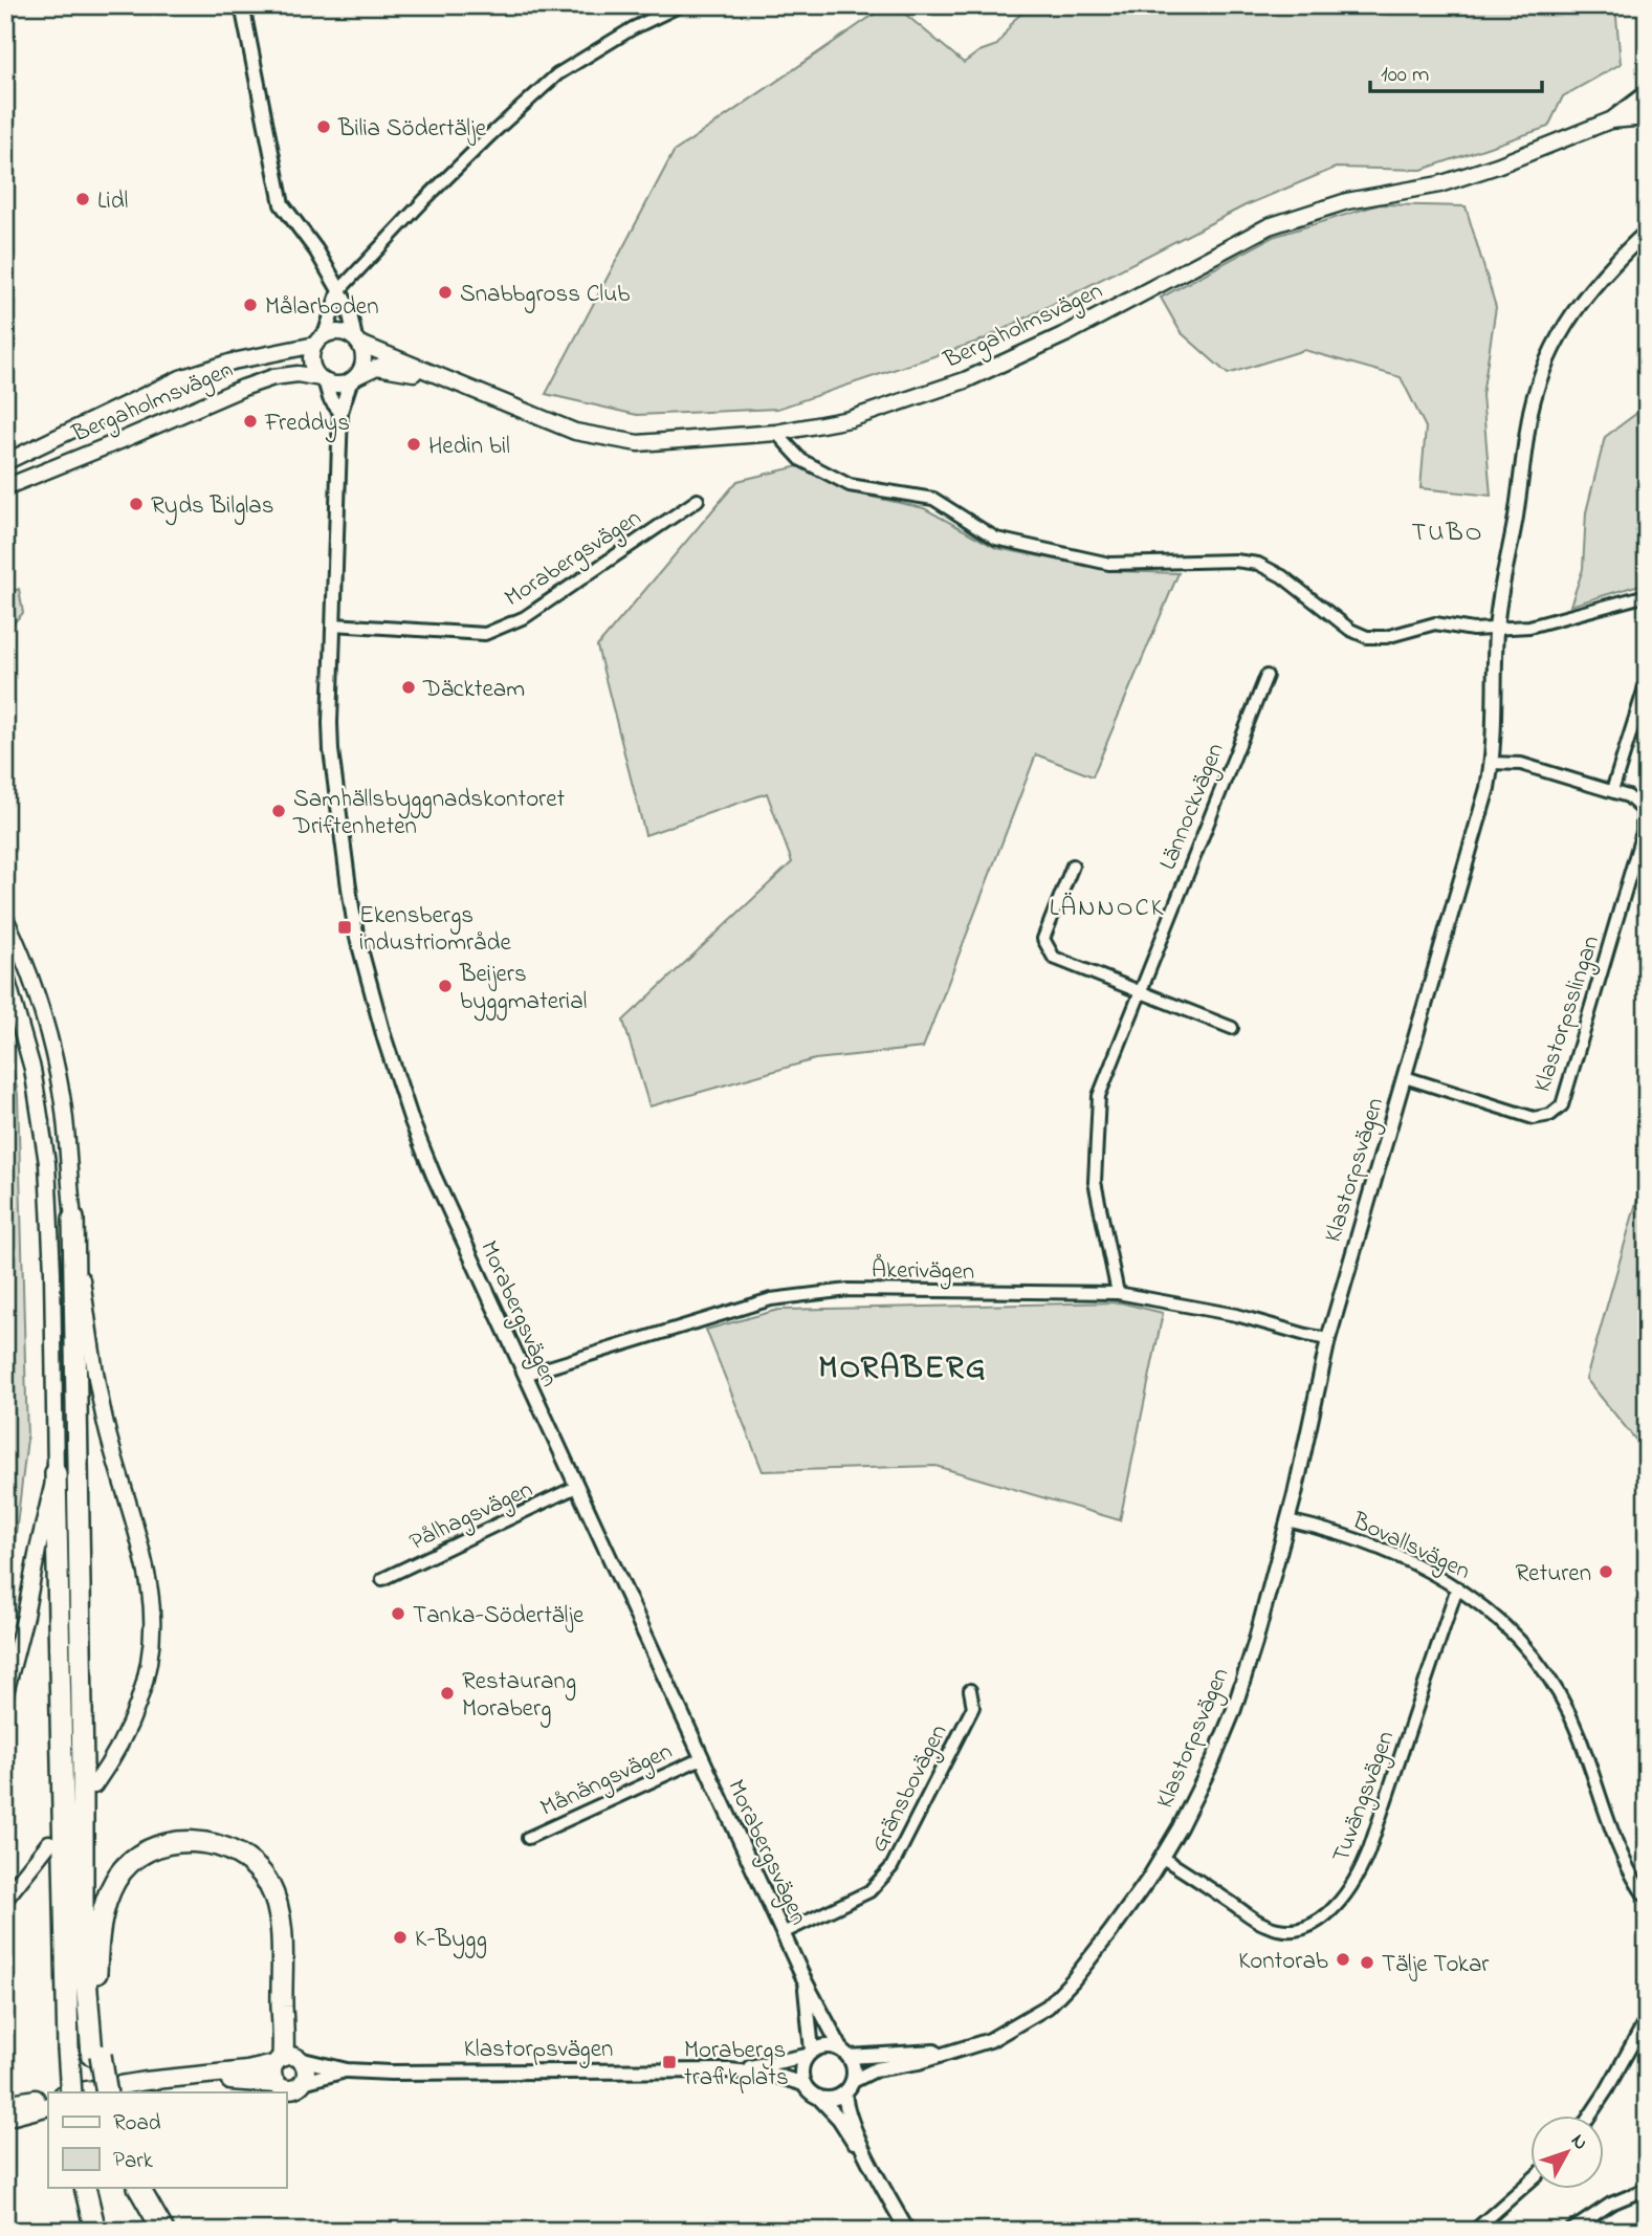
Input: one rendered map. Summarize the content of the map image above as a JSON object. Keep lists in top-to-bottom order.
{
  "streets": {
    "main road": ["Bergaholmsvägen", "Klastorpsvägen"],
    "street": [
      "Morabergsvägen",
      "Lännockvägen",
      "Klastorpsslingan",
      "Åkerivägen",
      "Pålhagsvägen",
      "Bovallsvägen",
      "Månängsvägen",
      "Gränsbovägen",
      "Tuvängsvägen"
    ]
  },
  "crossings": [
    ["Bergaholmsvägen", "Morabergsvägen"],
    ["Morabergsvägen", "Klastorpsvägen"],
    ["Morabergsvägen", "Åkerivägen"],
    ["Morabergsvägen", "Pålhagsvägen"],
    ["Morabergsvägen", "Månängsvägen"],
    ["Morabergsvägen", "Gränsbovägen"],
    ["Lännockvägen", "Åkerivägen"],
    ["Klastorpsslingan", "Klastorpsvägen"],
    ["Klastorpsvägen", "Åkerivägen"],
    ["Klastorpsvägen", "Bovallsvägen"],
    ["Klastorpsvägen", "Tuvängsvägen"],
    ["Bovallsvägen", "Tuvängsvägen"]
  ],
  "districts": ["TUBO", "LÄNNOCK", "MORABERG"],
  "places": {
    "other": [
      "Bilia Södertälje",
      "Lidl",
      "Snabbgross Club",
      "Målarboden",
      "Freddys",
      "Hedin bil",
      "Ryds Bilglas",
      "Däckteam",
      "Samhällsbyggnadskontoret Driftenheten",
      "Beijers byggmaterial",
      "Returen",
      "Tanka-Södertälje",
      "Restaurang Moraberg",
      "K-Bygg",
      "Kontorab",
      "Tälje Tokar"
    ],
    "transit": ["Ekensbergs industriområde", "Morabergs trafikplats"]
  },
  "legend": ["Road", "Park"],
  "scale_bar": "100 m",
  "north": "top right"
}
